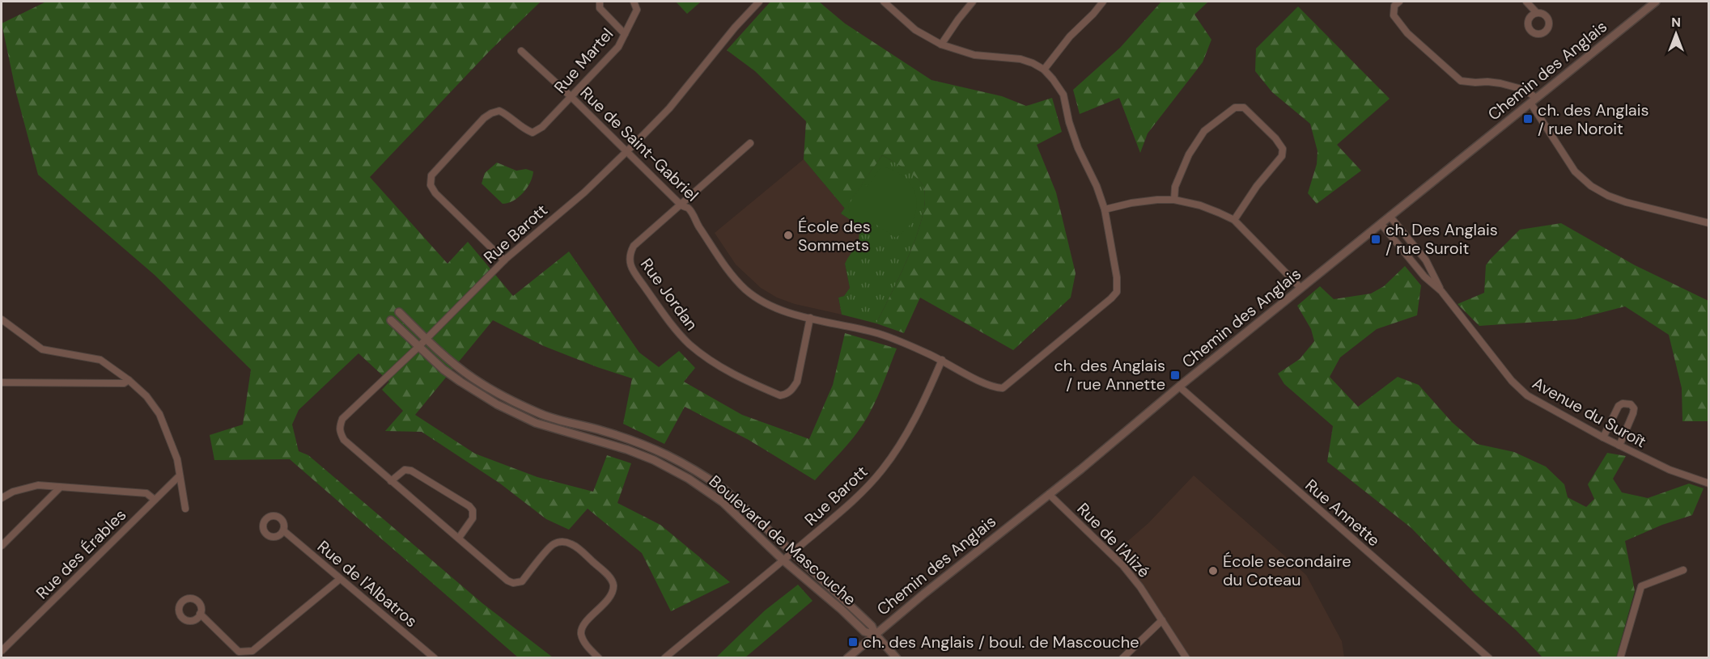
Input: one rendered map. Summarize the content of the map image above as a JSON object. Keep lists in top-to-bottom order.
{
  "streets": {
    "street": [
      "Rue Martel",
      "Chemin des Anglais",
      "Rue de Saint-Gabriel",
      "Rue Barott",
      "Rue Jordan",
      "Avenue du Suroît",
      "Rue Annette",
      "Boulevard de Mascouche",
      "Rue de l'Alizé",
      "Rue des Érables",
      "Rue de l'Albatros"
    ]
  },
  "crossings": [
    ["Rue Martel", "Rue de Saint-Gabriel"],
    ["Rue Martel", "Rue Barott"],
    ["Chemin des Anglais", "Avenue du Suroît"],
    ["Chemin des Anglais", "Rue Annette"],
    ["Chemin des Anglais", "Boulevard de Mascouche"],
    ["Chemin des Anglais", "Rue de l'Alizé"],
    ["Rue de Saint-Gabriel", "Rue Barott"],
    ["Rue de Saint-Gabriel", "Rue Jordan"],
    ["Rue Barott", "Boulevard de Mascouche"]
  ],
  "places": {
    "transit": [
      "ch. des Anglais / rue Noroit",
      "ch. Des Anglais / rue Suroit",
      "ch. des Anglais / rue Annette",
      "ch. des Anglais / boul. de Mascouche"
    ],
    "other": ["École des Sommets", "École secondaire du Coteau"]
  },
  "north": "top"
}
